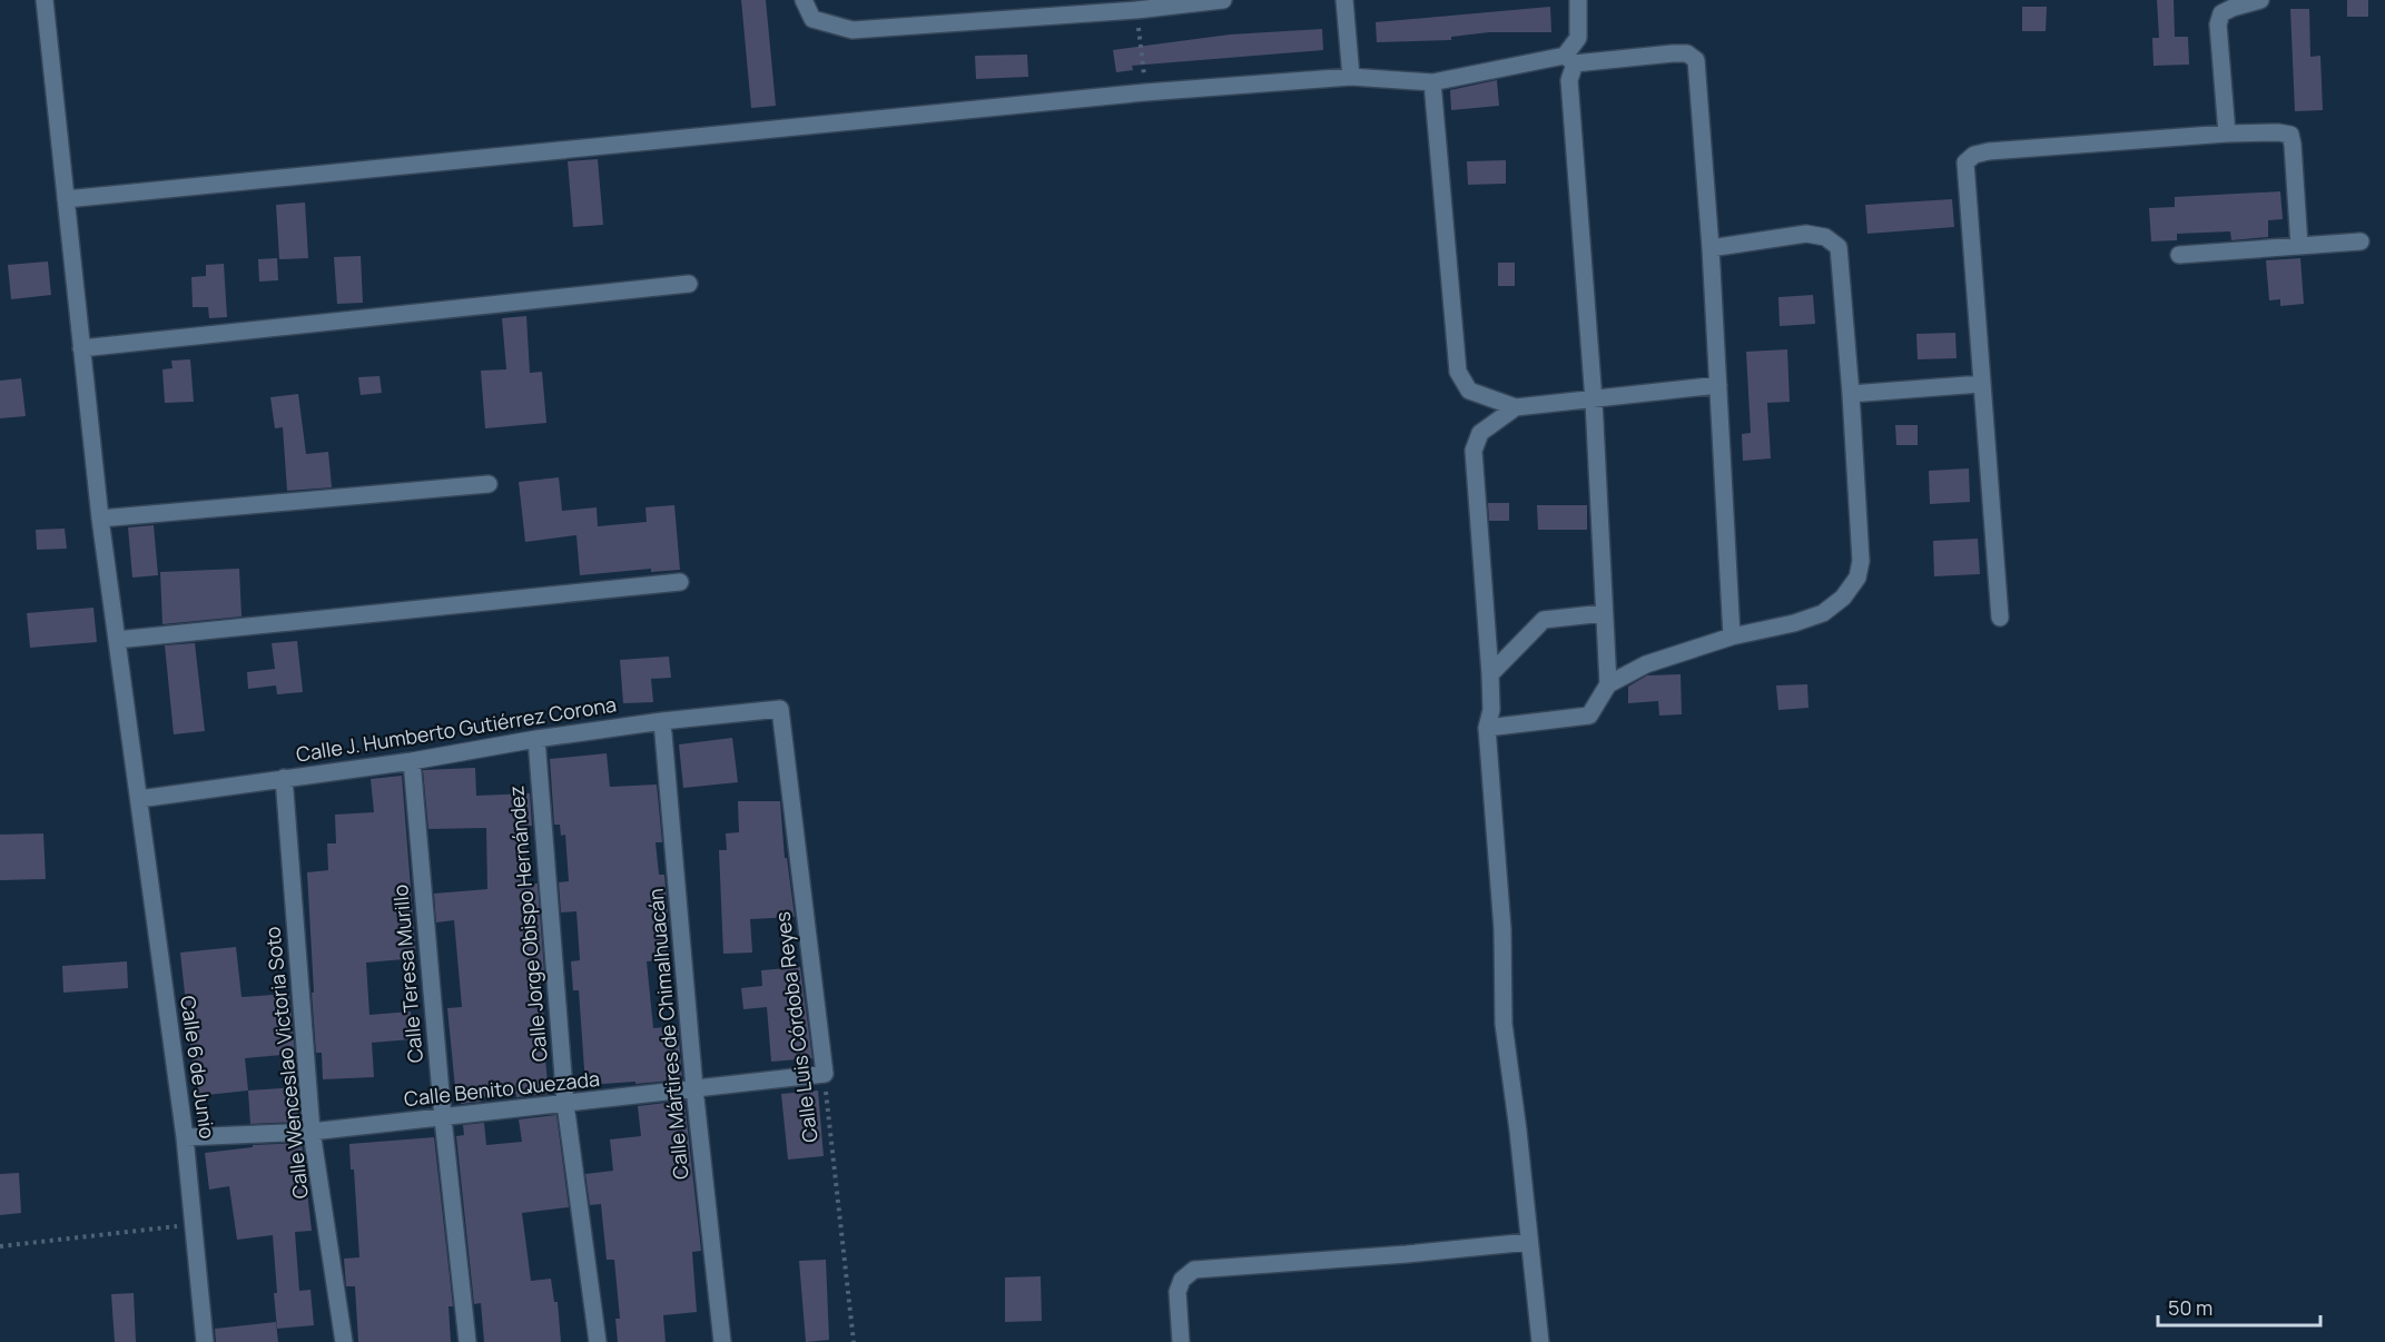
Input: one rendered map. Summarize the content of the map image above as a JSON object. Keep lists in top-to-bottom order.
{
  "streets": {
    "street": [
      "Calle J. Humberto Gutiérrez Corona",
      "Calle Jorge Obispo Hernández",
      "Calle Teresa Murillo",
      "Calle Luis Córdoba Reyes",
      "Calle Mártires de Chimalhuacán",
      "Calle Wenceslao Victoria Soto",
      "Calle 6 de Junio",
      "Calle Benito Quezada"
    ]
  },
  "crossings": [
    ["Calle J. Humberto Gutiérrez Corona", "Calle Jorge Obispo Hernández"],
    ["Calle J. Humberto Gutiérrez Corona", "Calle Teresa Murillo"],
    ["Calle J. Humberto Gutiérrez Corona", "Calle Luis Córdoba Reyes"],
    ["Calle J. Humberto Gutiérrez Corona", "Calle Mártires de Chimalhuacán"],
    ["Calle J. Humberto Gutiérrez Corona", "Calle Wenceslao Victoria Soto"],
    ["Calle J. Humberto Gutiérrez Corona", "Calle 6 de Junio"],
    ["Calle Jorge Obispo Hernández", "Calle Benito Quezada"],
    ["Calle Teresa Murillo", "Calle Benito Quezada"],
    ["Calle Luis Córdoba Reyes", "Calle Benito Quezada"],
    ["Calle Mártires de Chimalhuacán", "Calle Benito Quezada"],
    ["Calle Wenceslao Victoria Soto", "Calle Benito Quezada"],
    ["Calle 6 de Junio", "Calle Benito Quezada"]
  ],
  "scale_bar": "50 m"
}
